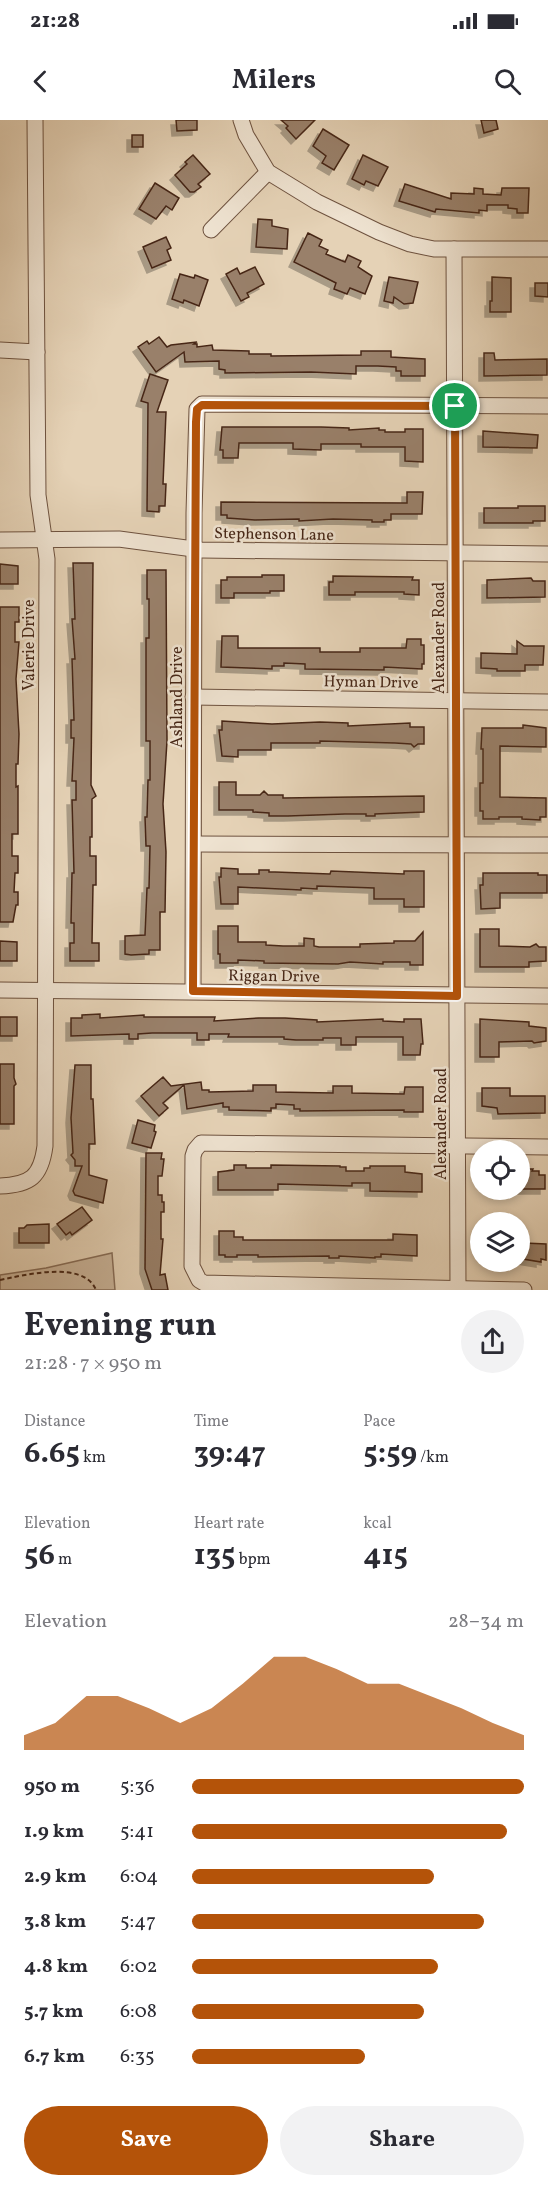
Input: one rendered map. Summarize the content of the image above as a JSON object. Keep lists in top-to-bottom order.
{
  "streets": {
    "street": [
      "Stephenson Lane",
      "Alexander Road",
      "Valerie Drive",
      "Hyman Drive",
      "Ashland Drive",
      "Riggan Drive"
    ]
  },
  "crossings": [
    ["Stephenson Lane", "Alexander Road"],
    ["Stephenson Lane", "Valerie Drive"],
    ["Stephenson Lane", "Ashland Drive"],
    ["Alexander Road", "Hyman Drive"],
    ["Alexander Road", "Ashland Drive"],
    ["Alexander Road", "Riggan Drive"],
    ["Valerie Drive", "Riggan Drive"],
    ["Hyman Drive", "Ashland Drive"],
    ["Ashland Drive", "Riggan Drive"]
  ],
  "page": {
    "status": "21:28",
    "header": "Milers",
    "heading": ["Evening run", "21:28 · 7 × 950 m"],
    "stats": [
      ["Distance", "6.65 km"],
      ["Time", "39:47"],
      ["Pace", "5:59 /km"],
      ["Elevation", "56 m"],
      ["Heart rate", "135 bpm"],
      ["kcal", "415"]
    ],
    "chart": ["Elevation", "28–34 m"],
    "list": [
      {
        "name": "950 m",
        "note": "5:36"
      },
      {
        "name": "1.9 km",
        "note": "5:41"
      },
      {
        "name": "2.9 km",
        "note": "6:04"
      },
      {
        "name": "3.8 km",
        "note": "5:47"
      },
      {
        "name": "4.8 km",
        "note": "6:02"
      },
      {
        "name": "5.7 km",
        "note": "6:08"
      },
      {
        "name": "6.7 km",
        "note": "6:35"
      }
    ],
    "buttons": ["Save", "Share"]
  }
}
